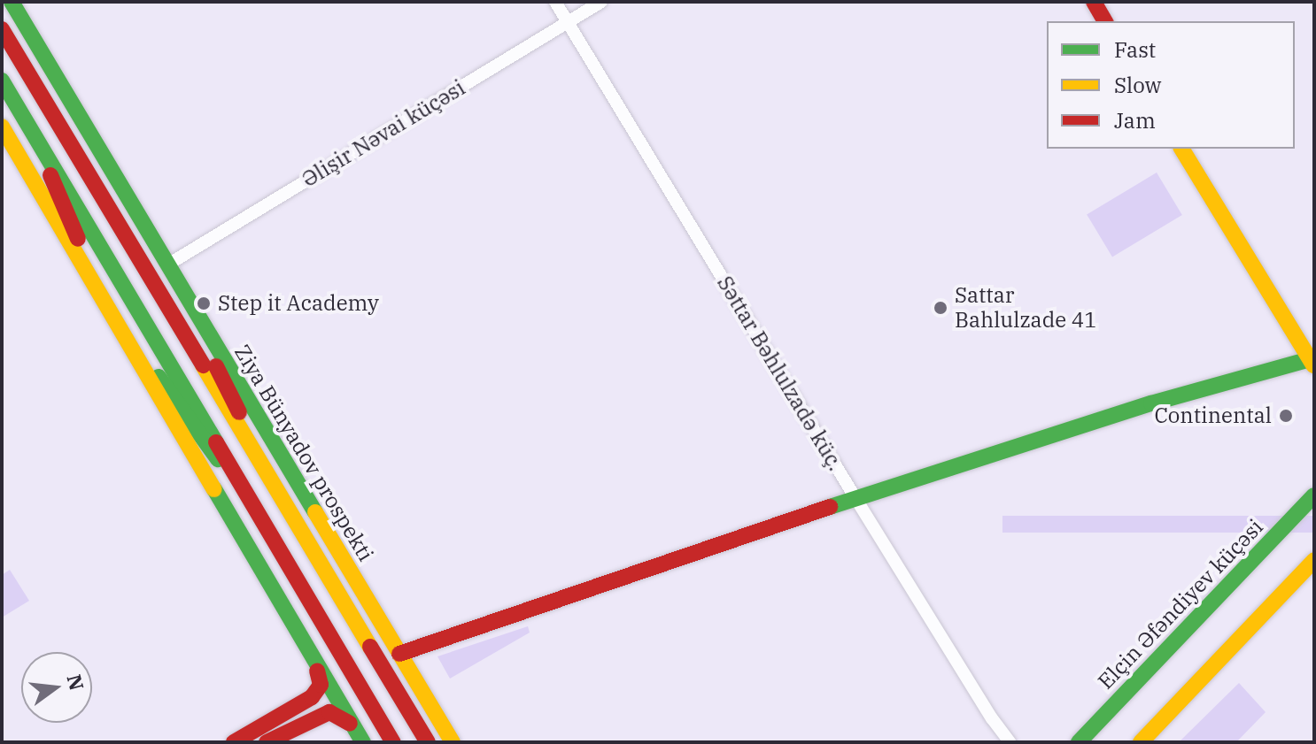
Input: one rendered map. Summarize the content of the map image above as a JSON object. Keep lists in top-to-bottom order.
{
  "streets": {
    "main road": ["Ziya Bünyadov prospekti", "Elçin Əfəndiyev küçəsi"],
    "street": ["Əlişir Nəvai küçəsi", "Səttar Bəhlulzadə küç."]
  },
  "crossings": [
    ["Əlişir Nəvai küçəsi", "Səttar Bəhlulzadə küç."],
    ["Əlişir Nəvai küçəsi", "Ziya Bünyadov prospekti"]
  ],
  "places": ["Step it Academy", "Sattar Bahlulzade 41", "Continental"],
  "legend": ["Fast", "Slow", "Jam"],
  "north": "right"
}
